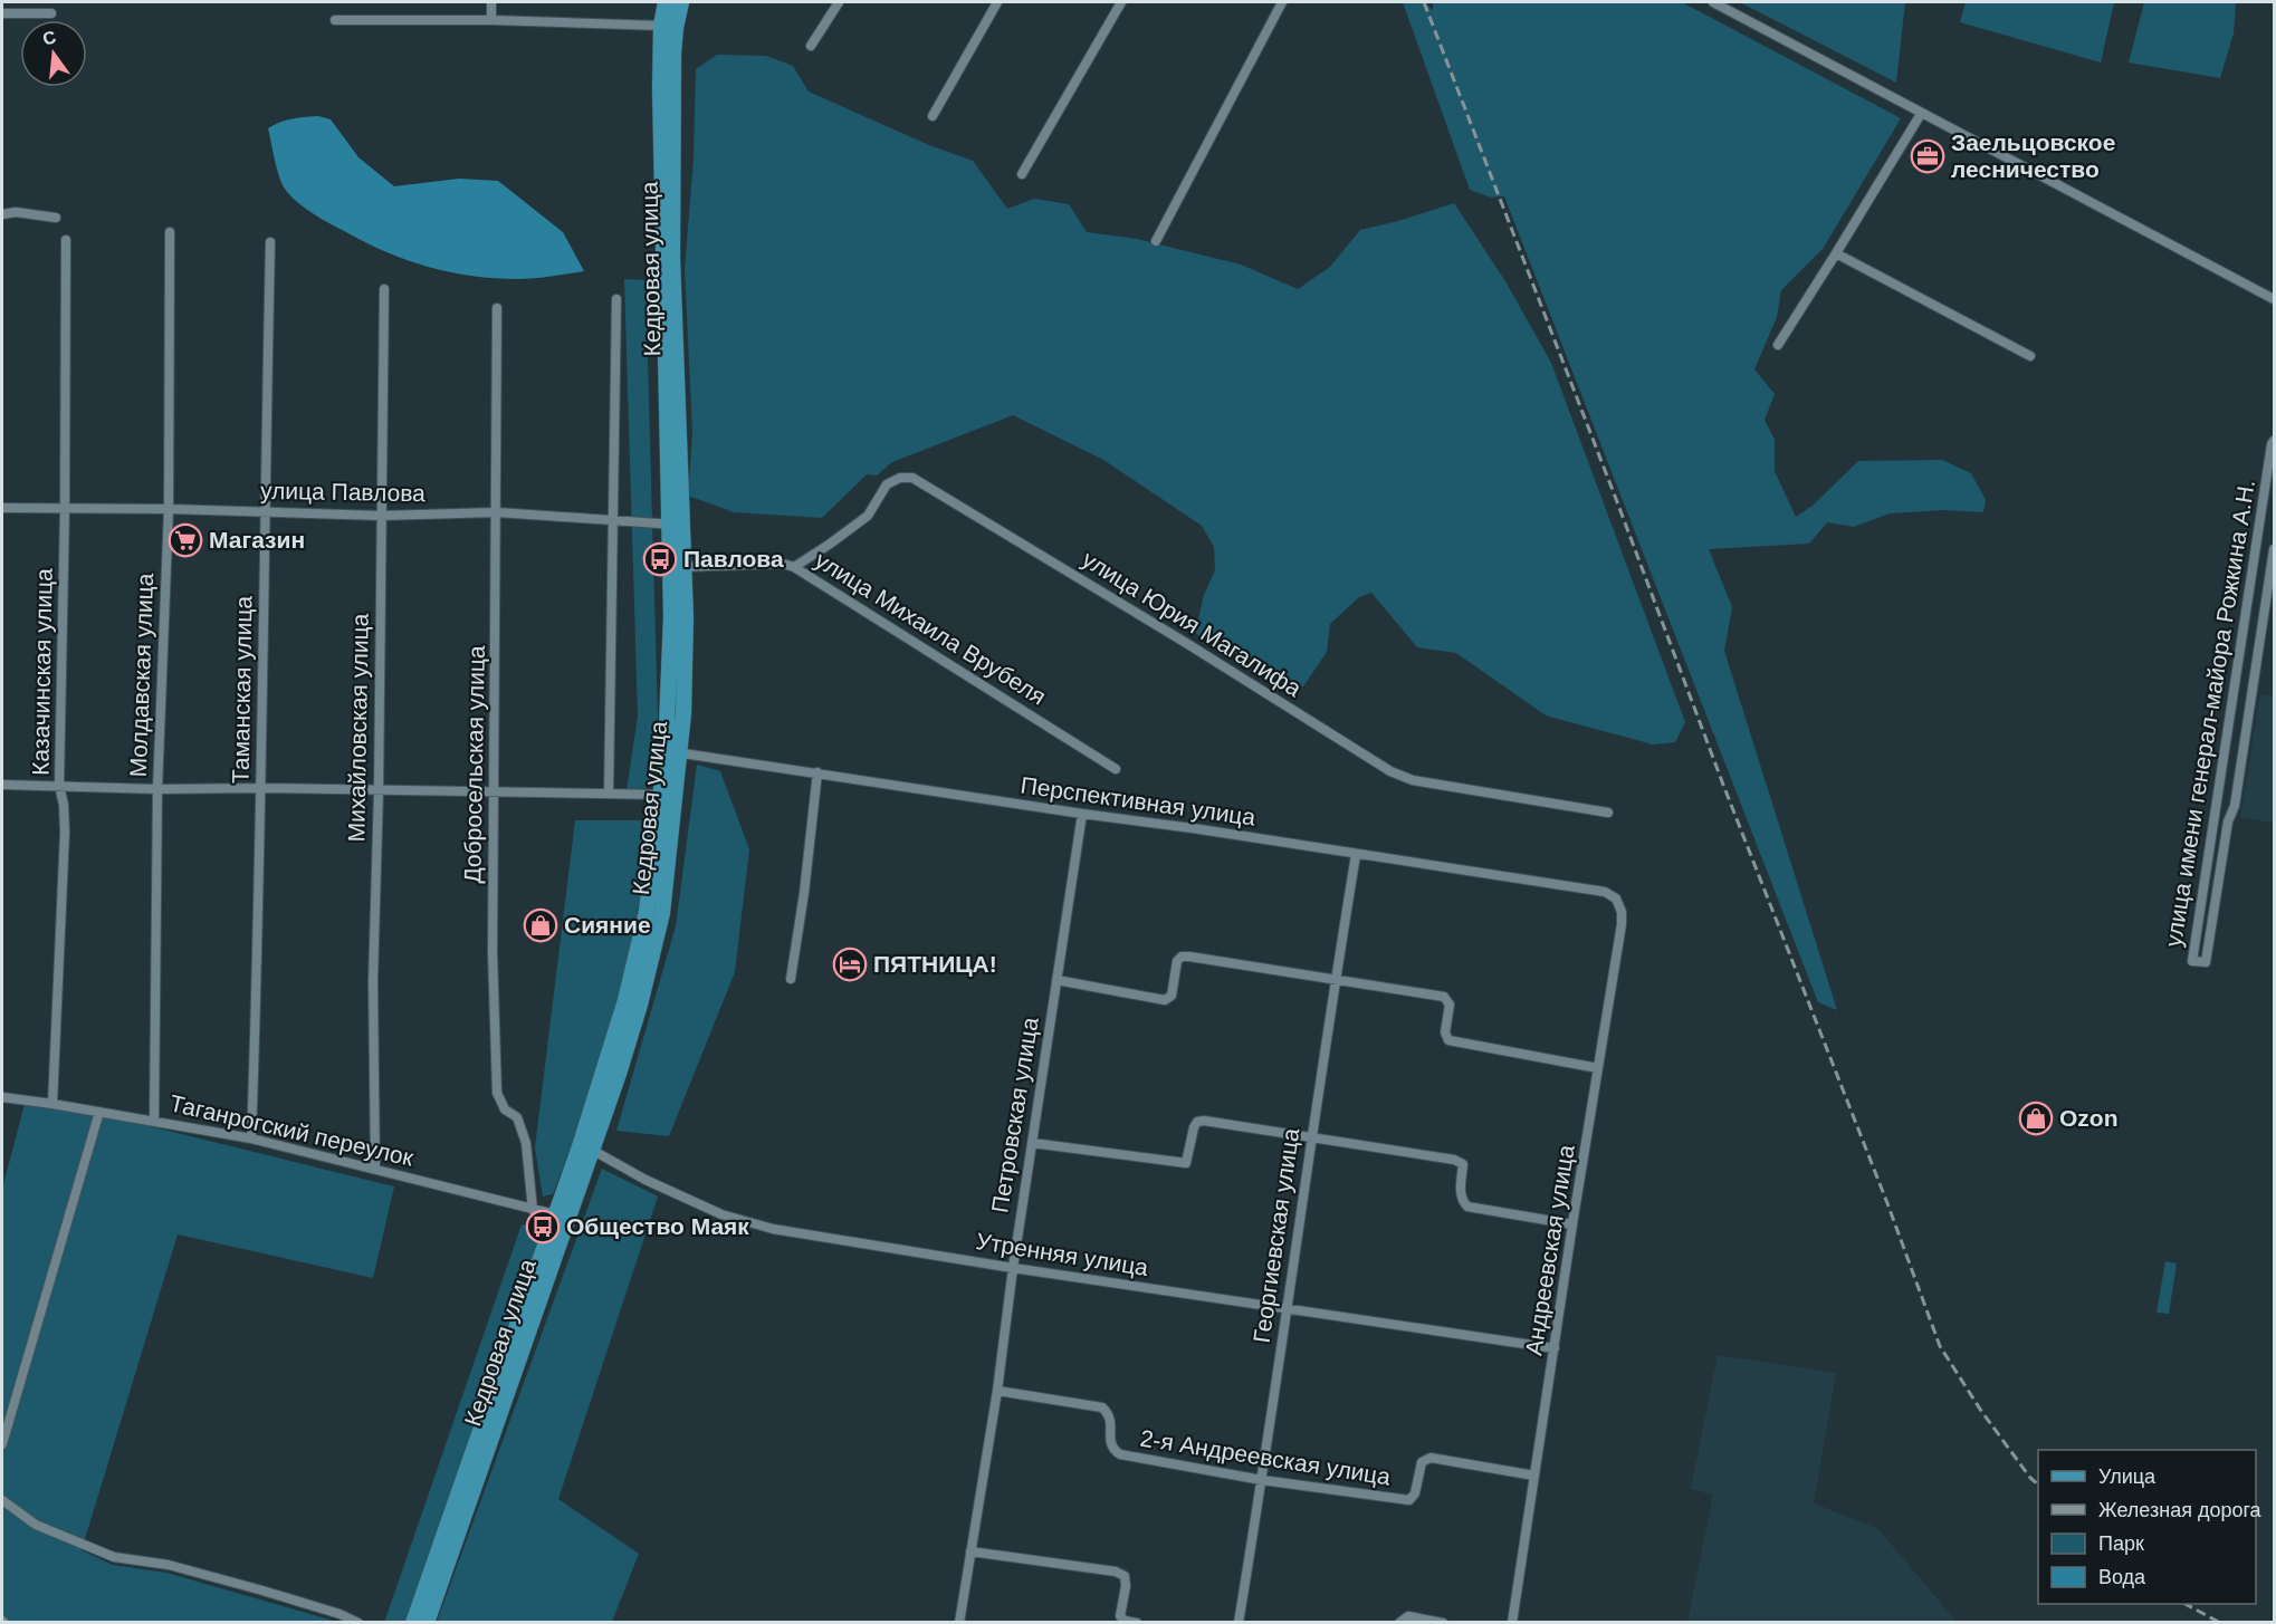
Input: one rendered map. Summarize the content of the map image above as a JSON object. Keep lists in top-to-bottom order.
{
  "streets": {
    "main road": ["Кедровая улица"],
    "street": [
      "улица Павлова",
      "улица Юрия Магалифа",
      "улица Михаила Врубеля",
      "Казачинская улица",
      "Молдавская улица",
      "Таманская улица",
      "улица имени генерал-майора Рожкина А.Н.",
      "Михайловская улица",
      "Добросельская улица",
      "Перспективная улица",
      "Петровская улица",
      "Таганрогский переулок",
      "Георгиевская улица",
      "Андреевская улица",
      "Утренняя улица",
      "2-я Андреевская улица"
    ]
  },
  "crossings": [
    ["Кедровая улица", "улица Павлова"],
    ["Кедровая улица", "улица Михаила Врубеля"],
    ["Кедровая улица", "Перспективная улица"],
    ["Кедровая улица", "Таганрогский переулок"],
    ["Кедровая улица", "Утренняя улица"],
    ["улица Павлова", "Казачинская улица"],
    ["улица Павлова", "Молдавская улица"],
    ["улица Павлова", "Таманская улица"],
    ["улица Павлова", "Михайловская улица"],
    ["улица Павлова", "Добросельская улица"],
    ["улица Юрия Магалифа", "улица Михаила Врубеля"],
    ["Казачинская улица", "Таганрогский переулок"],
    ["Молдавская улица", "Таганрогский переулок"],
    ["Таманская улица", "Таганрогский переулок"],
    ["Михайловская улица", "Таганрогский переулок"],
    ["Добросельская улица", "Таганрогский переулок"],
    ["Перспективная улица", "Петровская улица"],
    ["Перспективная улица", "Георгиевская улица"],
    ["Перспективная улица", "Андреевская улица"],
    ["Петровская улица", "Утренняя улица"],
    ["Петровская улица", "2-я Андреевская улица"],
    ["Георгиевская улица", "Утренняя улица"],
    ["Георгиевская улица", "2-я Андреевская улица"],
    ["Андреевская улица", "Утренняя улица"],
    ["Андреевская улица", "2-я Андреевская улица"]
  ],
  "places": {
    "office": ["Заельцовское лесничество"],
    "supermarket": ["Магазин"],
    "bus stop": ["Павлова", "Общество Маяк"],
    "shop": ["Сияние", "Ozon"],
    "hotel": ["ПЯТНИЦА!"]
  },
  "legend": [
    "Улица",
    "Железная дорога",
    "Парк",
    "Вода"
  ],
  "north": "top"
}
